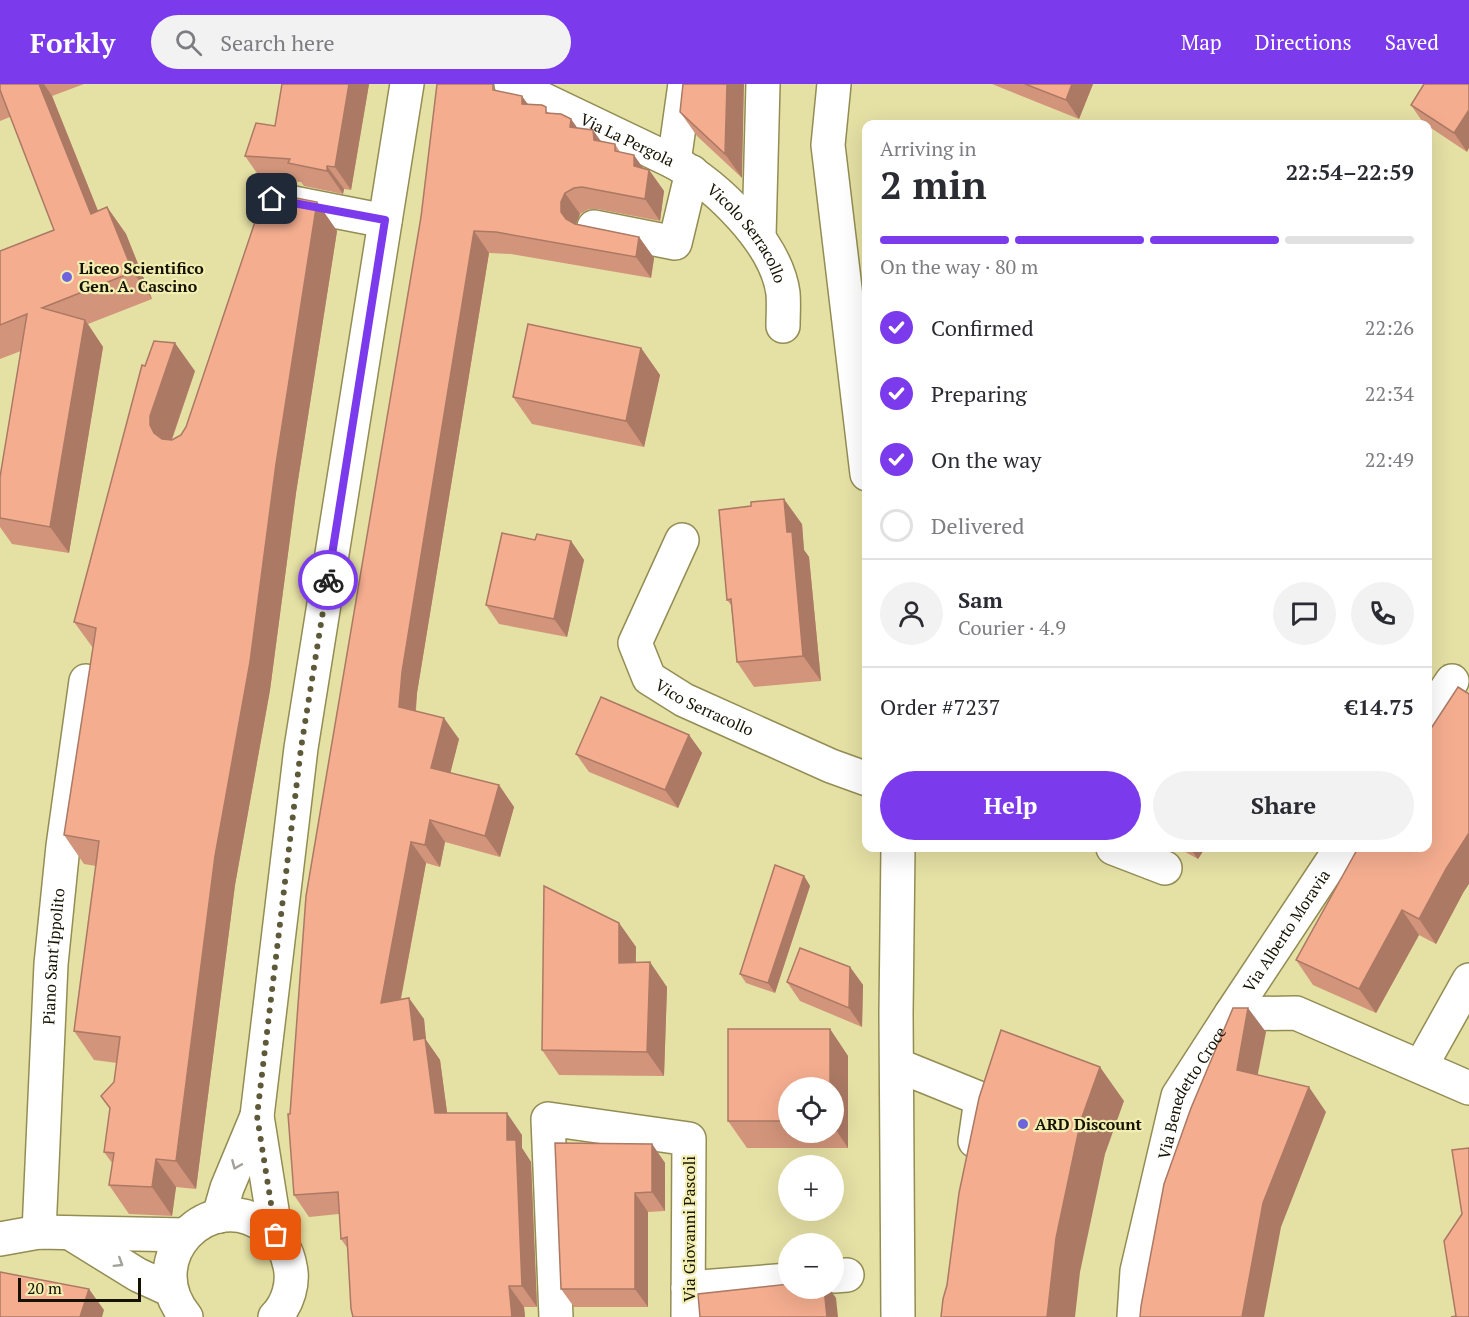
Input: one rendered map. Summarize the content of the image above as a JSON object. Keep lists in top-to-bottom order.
{
  "streets": {
    "street": [
      "Via La Pergola",
      "Vicolo Serracollo",
      "Vico Serracollo",
      "Via Alberto Moravia",
      "Piano Sant'Ippolito",
      "Via Benedetto Croce",
      "Via Giovanni Pascoli"
    ]
  },
  "crossings": [
    ["Via La Pergola", "Vicolo Serracollo"],
    ["Via Alberto Moravia", "Via Benedetto Croce"]
  ],
  "places": ["Liceo Scientifico Gen. A. Cascino", "ARD Discount"],
  "scale_bar": "20 m",
  "page": {
    "header": "Forkly",
    "search": "Search here",
    "nav": ["Map", "Directions", "Saved"],
    "heading": ["2 min", "Arriving in", "22:54–22:59"],
    "panel": [
      "Sam",
      "Courier · 4.9",
      "Order #7237",
      "€14.75"
    ],
    "bar": "On the way · 80 m",
    "list": [
      ["Confirmed", "22:26"],
      ["Preparing", "22:34"],
      ["On the way", "22:49"],
      "Delivered"
    ],
    "buttons": ["Help", "Share"],
    "map_buttons": ["+", "−"],
    "scale": "20 m"
  }
}
